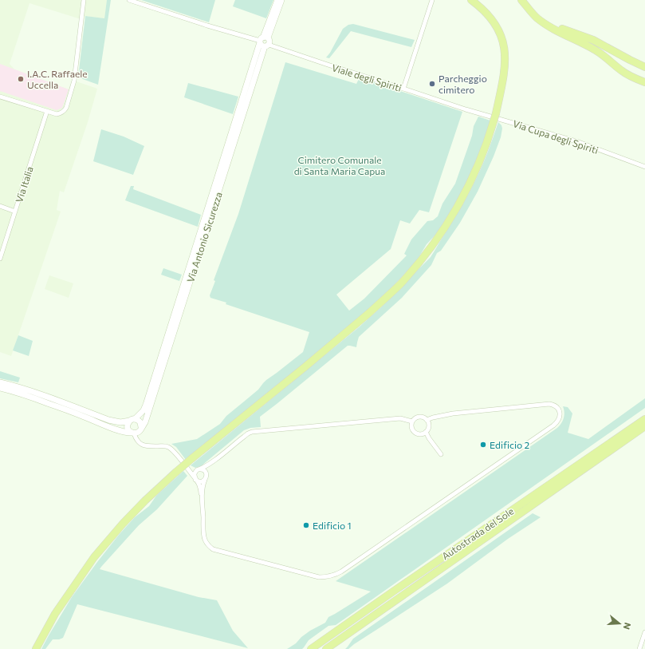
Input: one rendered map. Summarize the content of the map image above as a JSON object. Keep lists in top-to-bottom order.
{
  "streets": {
    "highway": ["Autostrada del Sole"],
    "street": [
      "Viale degli Spiriti",
      "Via Cupa degli Spiriti",
      "Via Italia",
      "Via Antonio Sicurezza"
    ]
  },
  "crossings": [
    ["Viale degli Spiriti", "Via Cupa degli Spiriti"],
    ["Viale degli Spiriti", "Via Antonio Sicurezza"]
  ],
  "parks": ["Cimitero Comunale di Santa Maria Capua"],
  "places": [
    "I.A.C. Raffaele Uccella",
    "Parcheggio cimitero",
    "Edificio 2",
    "Edificio 1"
  ],
  "north": "right"
}
